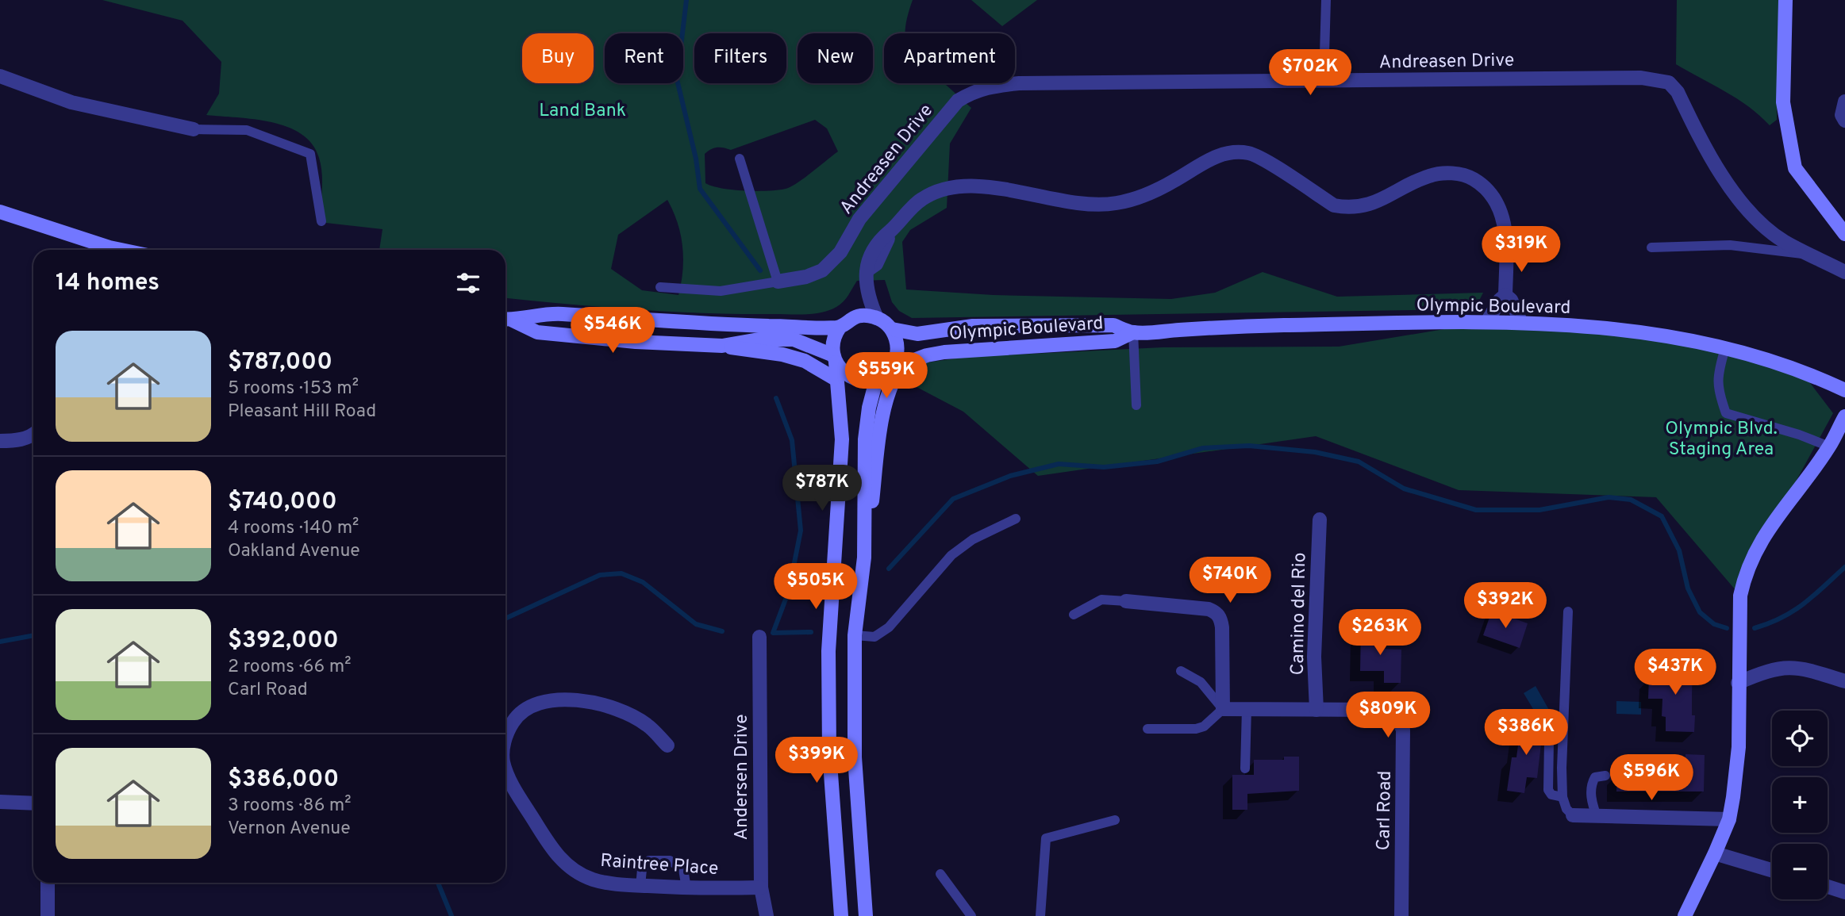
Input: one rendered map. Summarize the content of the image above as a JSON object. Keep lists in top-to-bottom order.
{
  "streets": {
    "main road": ["Olympic Boulevard"],
    "street": [
      "Andreasen Drive",
      "Camino del Rio",
      "Andersen Drive",
      "Carl Road",
      "Raintree Place"
    ]
  },
  "crossings": [
    ["Camino del Rio", "Carl Road"],
    ["Andersen Drive", "Raintree Place"]
  ],
  "parks": ["Land Bank", "Olympic Blvd. Staging Area"],
  "page": {
    "chip": [
      "Buy",
      "Rent",
      "Filters",
      "New",
      "Apartment"
    ],
    "price": [
      "$702K",
      "$319K",
      "$546K",
      "$559K",
      "$787K",
      "$740K",
      "$505K",
      "$392K",
      "$263K",
      "$437K",
      "$809K",
      "$386K",
      "$399K",
      "$596K"
    ],
    "heading": "14 homes",
    "list": [
      {
        "name": "$787,000",
        "note": "5 rooms · 153 m² · Pleasant Hill Road"
      },
      {
        "name": "$740,000",
        "note": "4 rooms · 140 m² · Oakland Avenue"
      },
      {
        "name": "$392,000",
        "note": "2 rooms · 66 m² · Carl Road"
      },
      {
        "name": "$386,000",
        "note": "3 rooms · 86 m² · Vernon Avenue"
      }
    ],
    "map_buttons": ["+", "−"]
  }
}
